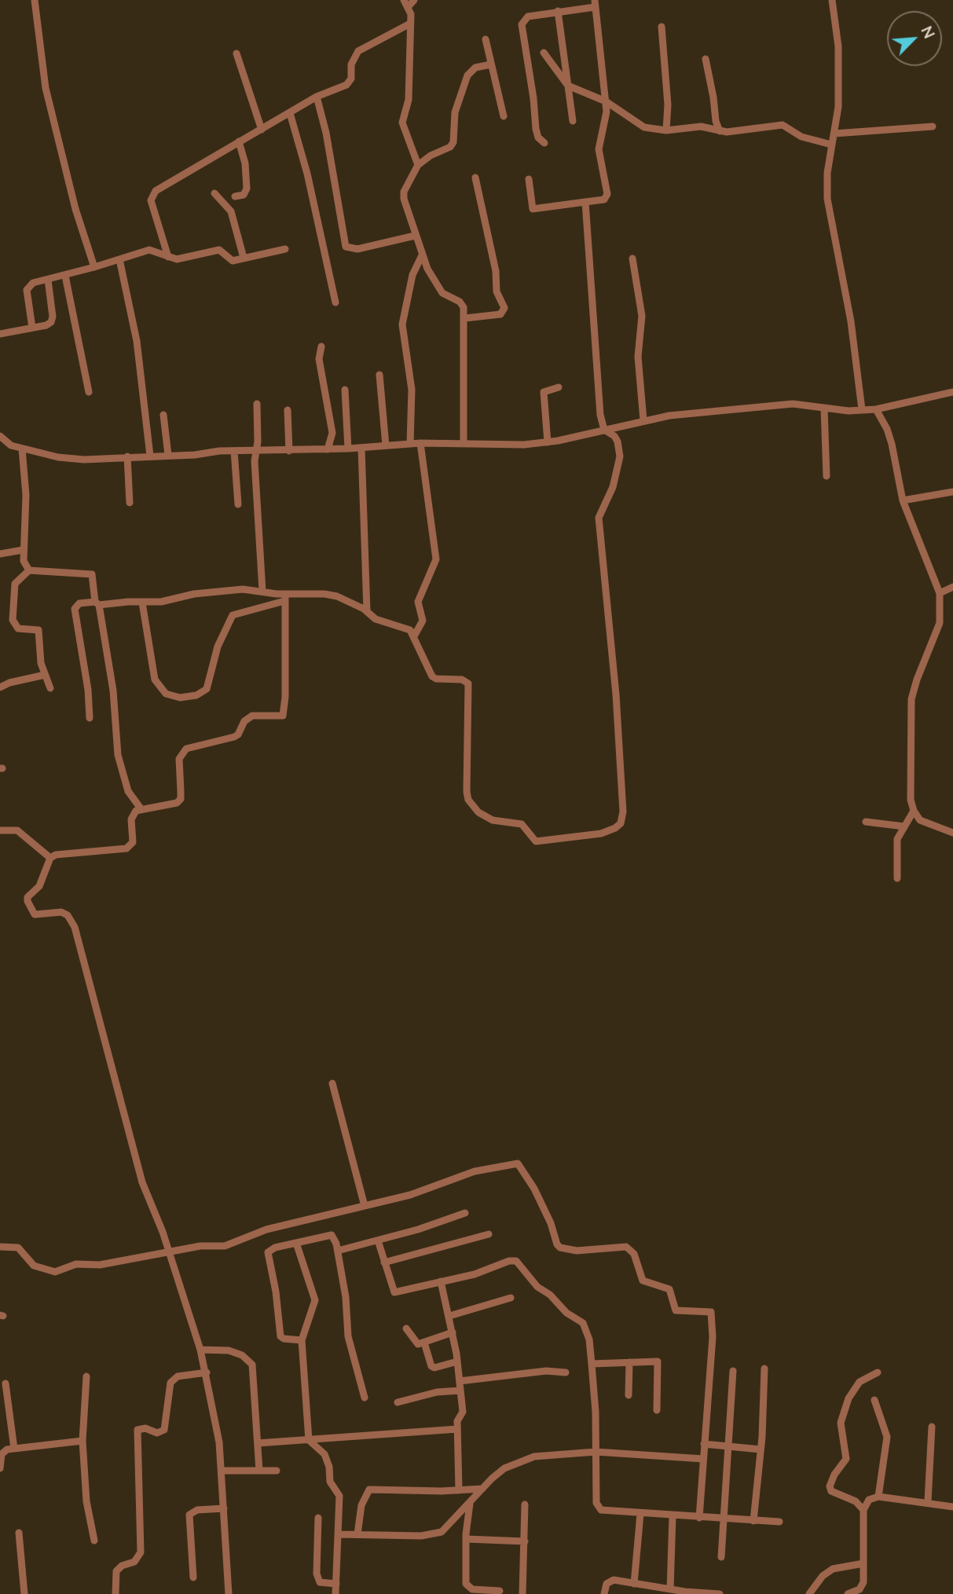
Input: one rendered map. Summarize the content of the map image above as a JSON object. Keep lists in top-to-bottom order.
{
  "north": "top right"
}
